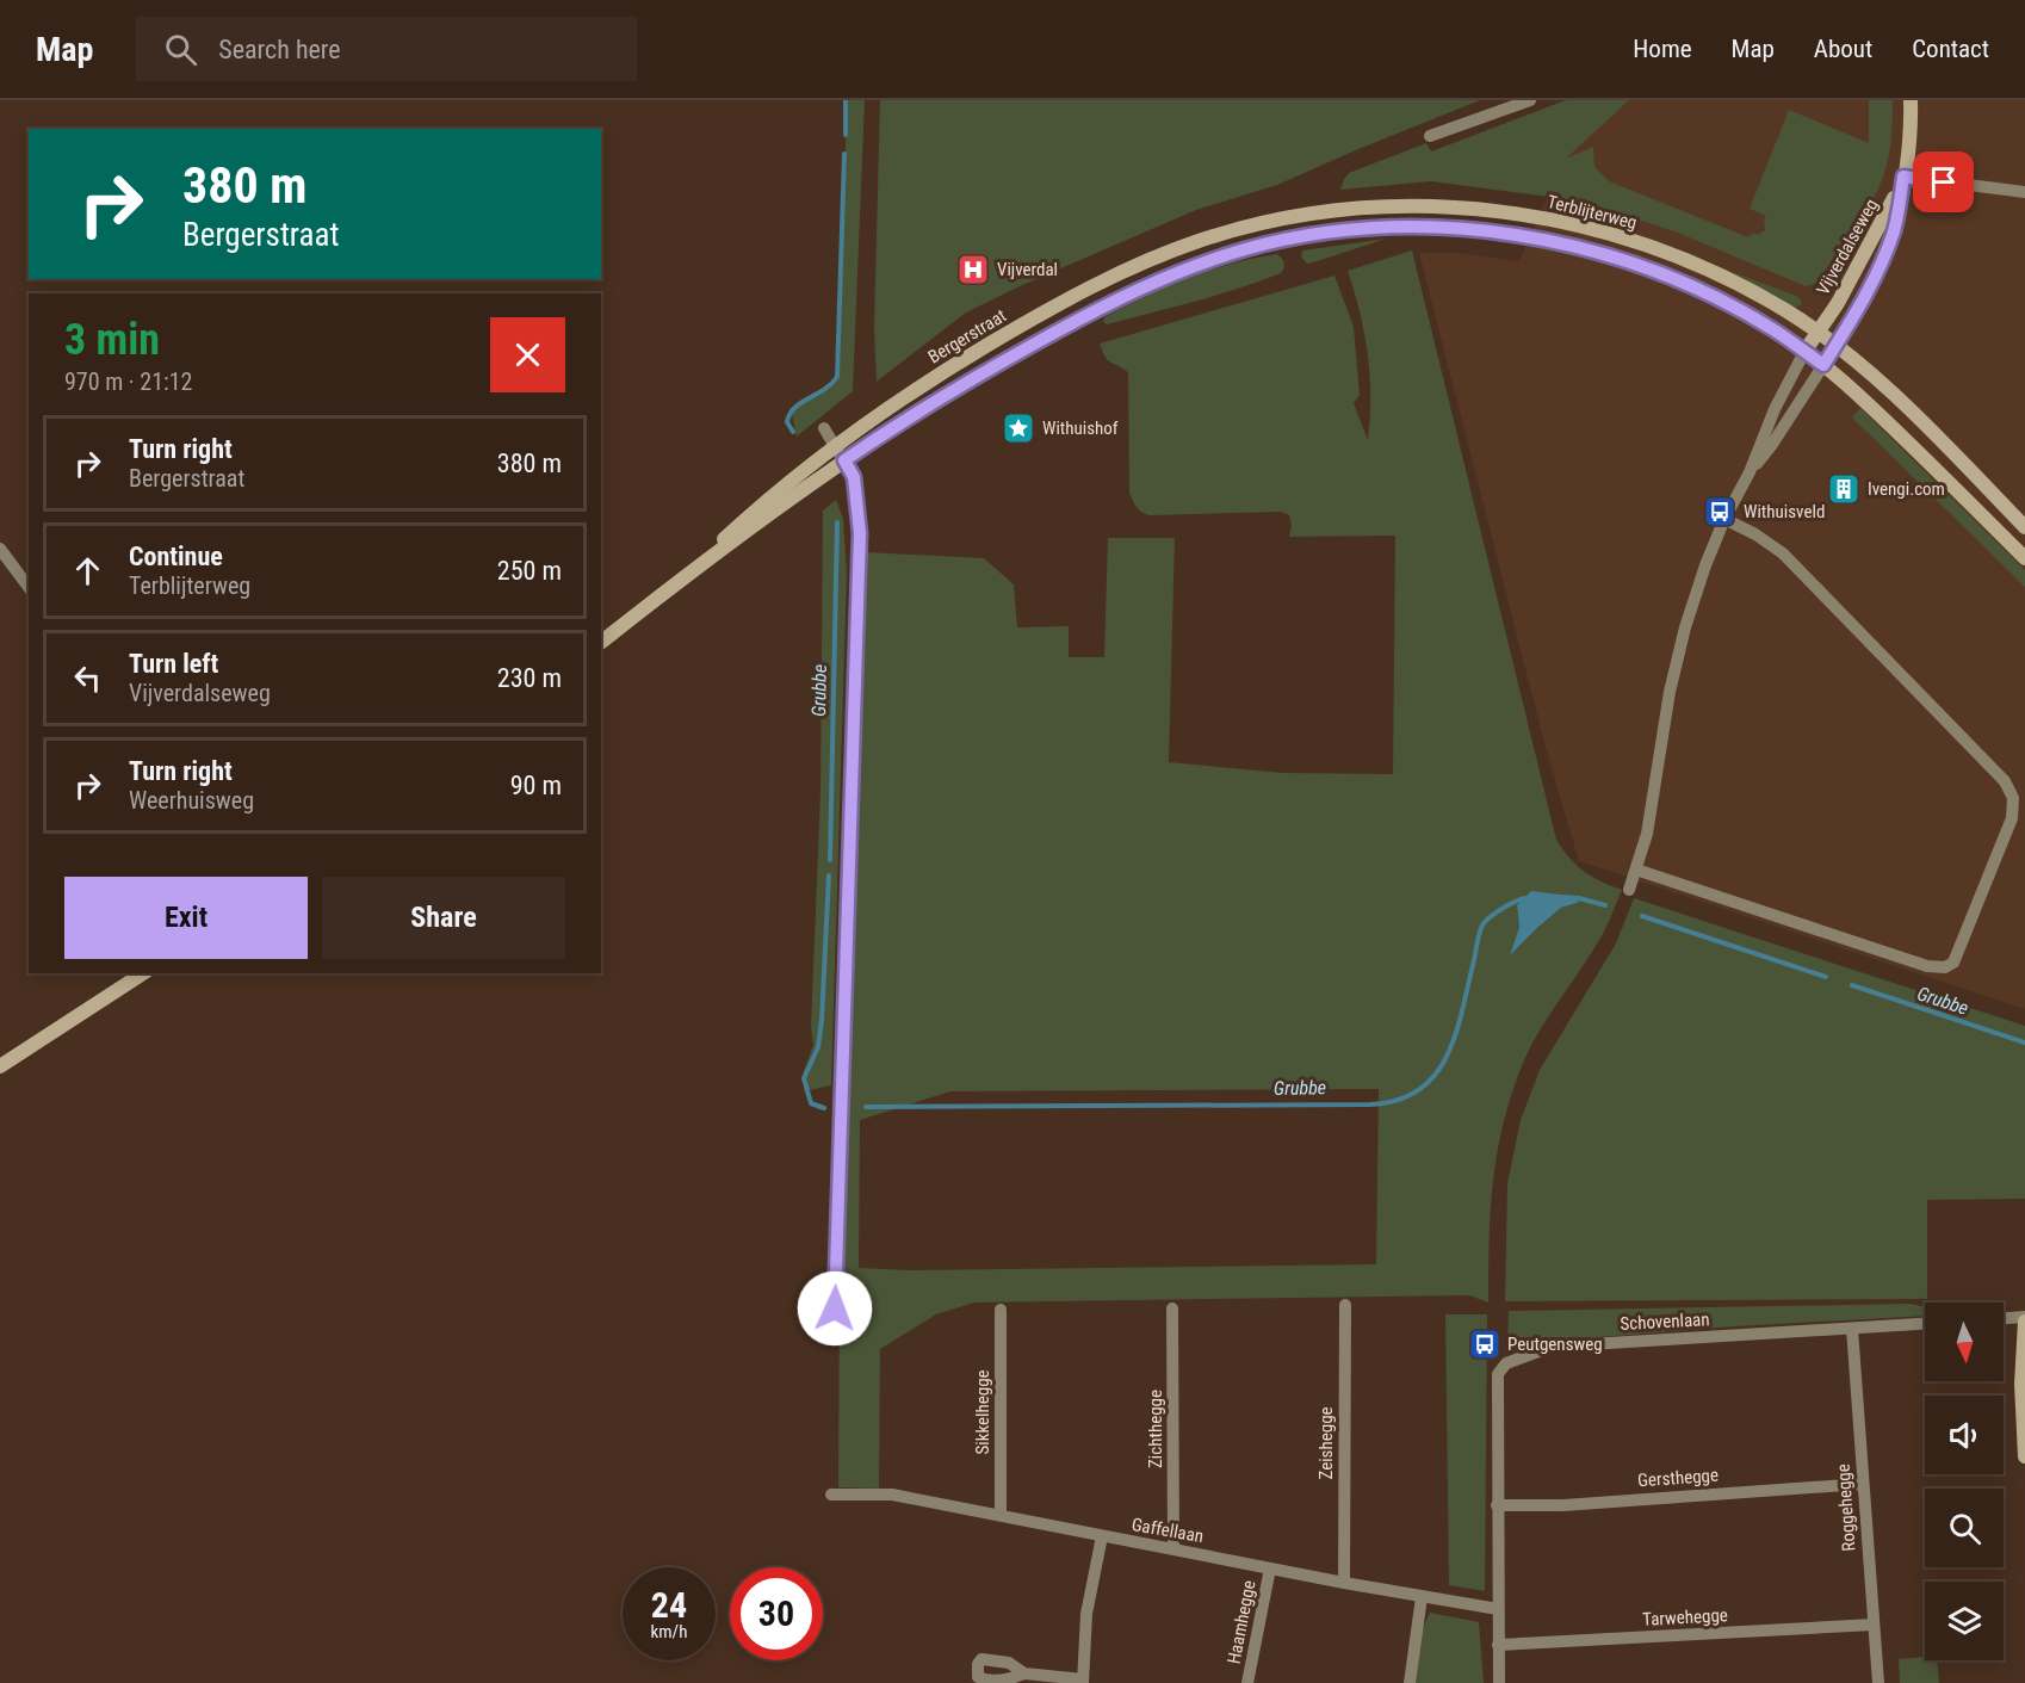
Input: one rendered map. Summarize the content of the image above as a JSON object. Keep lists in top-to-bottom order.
{
  "streets": {
    "main road": ["Terblijterweg", "Vijverdalseweg", "Bergerstraat"],
    "street": [
      "Schovenlaan",
      "Sikkelhegge",
      "Zichthegge",
      "Zeishegge",
      "Gersthegge",
      "Roggehegge",
      "Gaffellaan",
      "Tarwehegge",
      "Haamhegge"
    ]
  },
  "crossings": [
    ["Terblijterweg", "Vijverdalseweg"],
    ["Terblijterweg", "Bergerstraat"],
    ["Schovenlaan", "Gersthegge"],
    ["Schovenlaan", "Roggehegge"],
    ["Schovenlaan", "Gaffellaan"],
    ["Schovenlaan", "Tarwehegge"],
    ["Sikkelhegge", "Gaffellaan"],
    ["Zichthegge", "Gaffellaan"],
    ["Zeishegge", "Gaffellaan"],
    ["Gersthegge", "Roggehegge"],
    ["Roggehegge", "Tarwehegge"],
    ["Gaffellaan", "Haamhegge"]
  ],
  "water": ["Grubbe"],
  "places": {
    "hospital": ["Vijverdal"],
    "place": ["Withuishof"],
    "building": ["Ivengi.com"],
    "bus stop": ["Withuisveld", "Peutgensweg"]
  },
  "north": "bottom",
  "page": {
    "header": "Map",
    "search": "Search here",
    "nav": [
      "Home",
      "Map",
      "About",
      "Contact"
    ],
    "turn": ["380 m", "Bergerstraat"],
    "heading": ["3 min", "970 m · 21:12"],
    "list": [
      {
        "name": "Turn right",
        "note": "Bergerstraat",
        "value": "380 m"
      },
      {
        "name": "Continue",
        "note": "Terblijterweg",
        "value": "250 m"
      },
      {
        "name": "Turn left",
        "note": "Vijverdalseweg",
        "value": "230 m"
      },
      {
        "name": "Turn right",
        "note": "Weerhuisweg",
        "value": "90 m"
      }
    ],
    "buttons": ["Exit", "Share"],
    "speed": "24 km/h",
    "limit": "30"
  }
}
